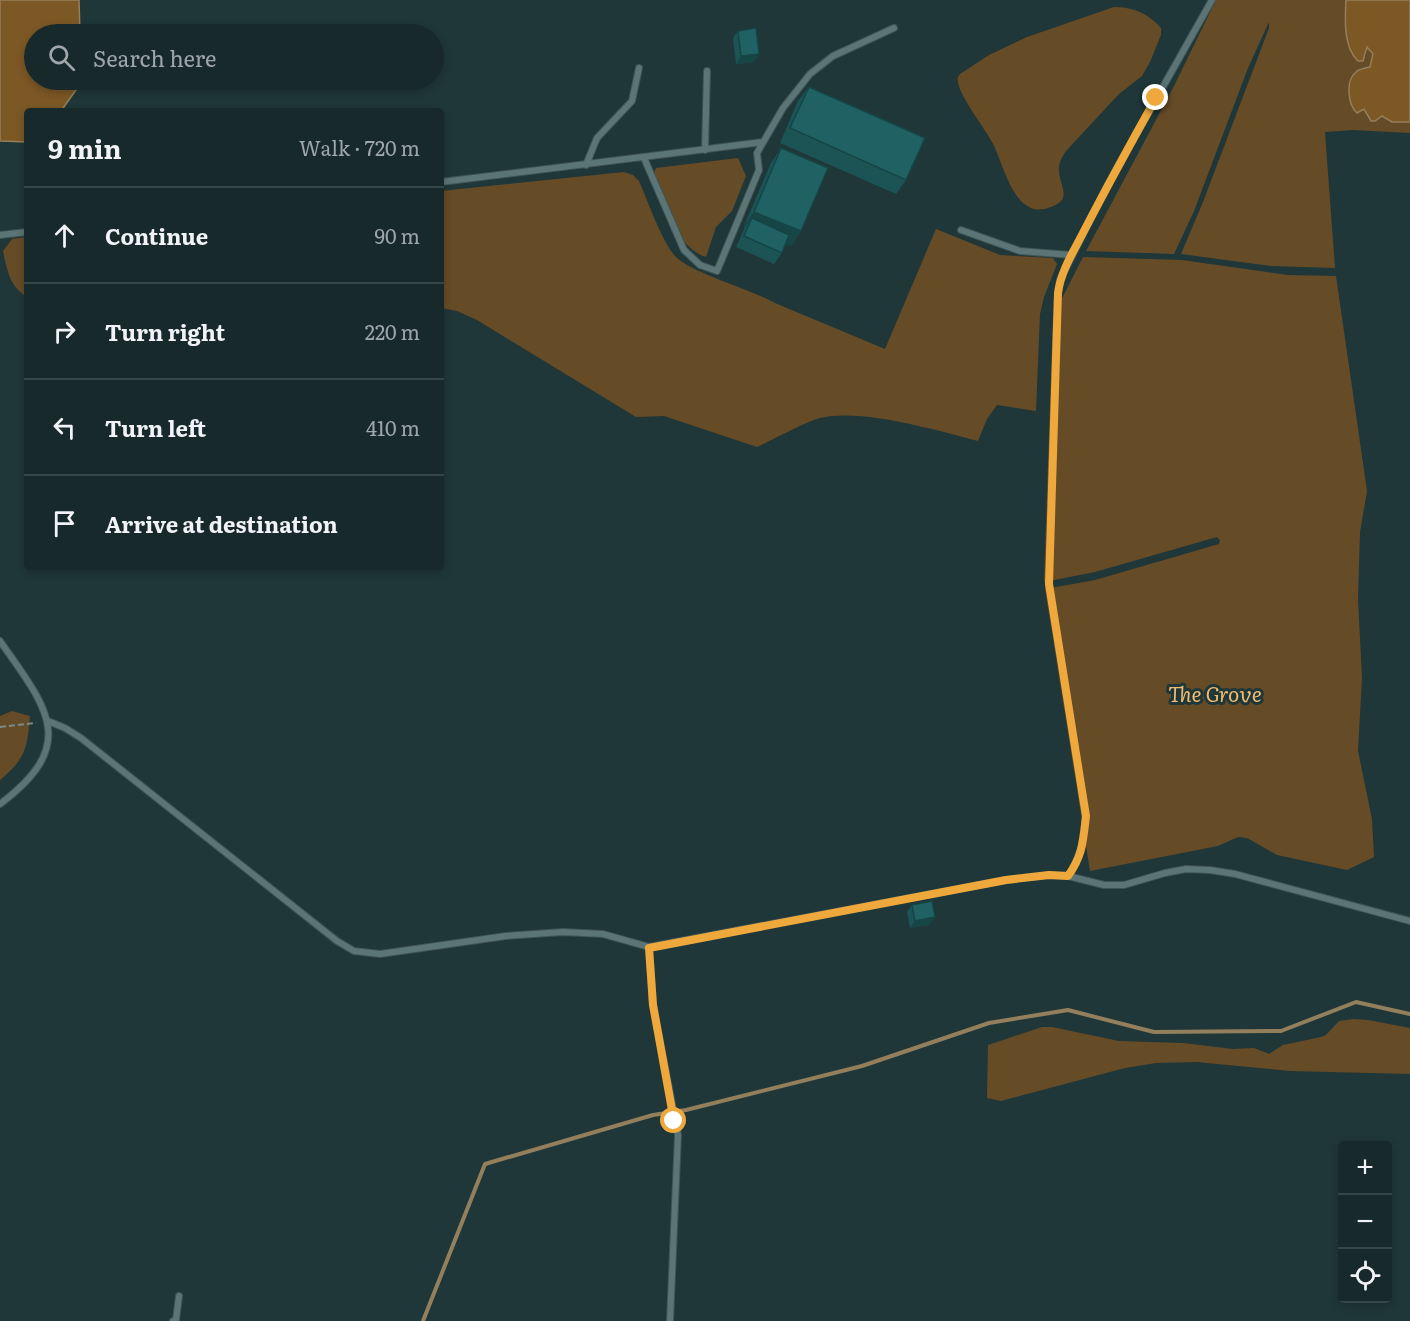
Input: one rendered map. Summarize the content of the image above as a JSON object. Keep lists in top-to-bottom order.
{
  "parks": ["The Grove"],
  "page": {
    "search": "Search here",
    "heading": ["9 min", "Walk · 720 m"],
    "list": [
      ["Continue", "90 m"],
      ["Turn right", "220 m"],
      ["Turn left", "410 m"],
      "Arrive at destination"
    ],
    "map_buttons": ["+", "−"]
  }
}
